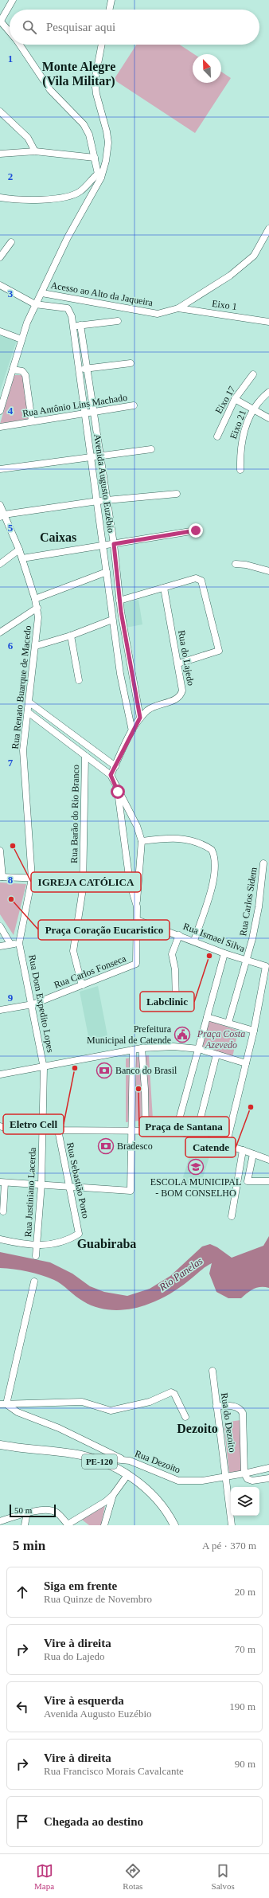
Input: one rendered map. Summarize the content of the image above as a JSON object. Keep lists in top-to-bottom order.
{
  "streets": {
    "main road": ["PE-120"],
    "street": [
      "Acesso ao Alto da Jaqueira",
      "Eixo 1",
      "Eixo 17",
      "Rua Antônio Lins Machado",
      "Eixo 21",
      "Avenida Augusto Euzébio",
      "Rua do Lajedo",
      "Rua Renato Buarque de Macedo",
      "Rua Barão do Rio Branco",
      "Rua Carlos Sidem",
      "Rua Ismael Silva",
      "Rua Carlos Fonseca",
      "Rua Dom Expedito Lopes",
      "Rua Sebastião Porto",
      "Rua Justiniano Lacerda",
      "Rua do Dezoito",
      "Rua Dezoito"
    ]
  },
  "crossings": [
    ["Acesso ao Alto da Jaqueira", "Eixo 1"],
    ["Rua Antônio Lins Machado", "Avenida Augusto Euzébio"],
    ["Avenida Augusto Euzébio", "Rua do Lajedo"],
    ["Rua do Lajedo", "Rua Barão do Rio Branco"],
    ["Rua Renato Buarque de Macedo", "Rua Barão do Rio Branco"],
    ["Rua Renato Buarque de Macedo", "Rua Dom Expedito Lopes"],
    ["Rua Barão do Rio Branco", "Rua Carlos Fonseca"],
    ["Rua Carlos Sidem", "Rua Ismael Silva"],
    ["Rua Ismael Silva", "Rua Carlos Fonseca"],
    ["Rua Carlos Fonseca", "Rua Dom Expedito Lopes"],
    ["Rua Dom Expedito Lopes", "Rua Justiniano Lacerda"],
    ["Rua Sebastião Porto", "Rua Justiniano Lacerda"],
    ["Rua do Dezoito", "Rua Dezoito"],
    ["PE-120", "Rua Dezoito"]
  ],
  "districts": [
    "Monte Alegre (Vila Militar)",
    "Caixas",
    "Guabiraba",
    "Dezoito"
  ],
  "water": ["Rio Panelas"],
  "parks": ["Praça Costa Azevedo"],
  "places": {
    "other": [
      "IGREJA CATÓLICA",
      "Praça Coração Eucaristico",
      "Labclinic",
      "Eletro Cell",
      "Praça de Santana",
      "Catende"
    ],
    "public building": ["Prefeitura Municipal de Catende"],
    "bank": ["Banco do Brasil", "Bradesco"],
    "school or university": ["ESCOLA MUNICIPAL - BOM CONSELHO"]
  },
  "scale_bar": "50 m",
  "north": "top left",
  "page": {
    "search": "Pesquisar aqui",
    "scale": "50 m",
    "heading": ["5 min", "A pé · 370 m"],
    "list": [
      ["Siga em frente", "Rua Quinze de Novembro", "20 m"],
      ["Vire à direita", "Rua do Lajedo", "70 m"],
      ["Vire à esquerda", "Avenida Augusto Euzébio", "190 m"],
      ["Vire à direita", "Rua Francisco Morais Cavalcante", "90 m"],
      "Chegada ao destino"
    ],
    "nav": ["Mapa", "Rotas", "Salvos"]
  },
  "grid": {
    "rows": [
      "1",
      "2",
      "3",
      "4",
      "5",
      "6",
      "7",
      "8",
      "9"
    ]
  }
}
